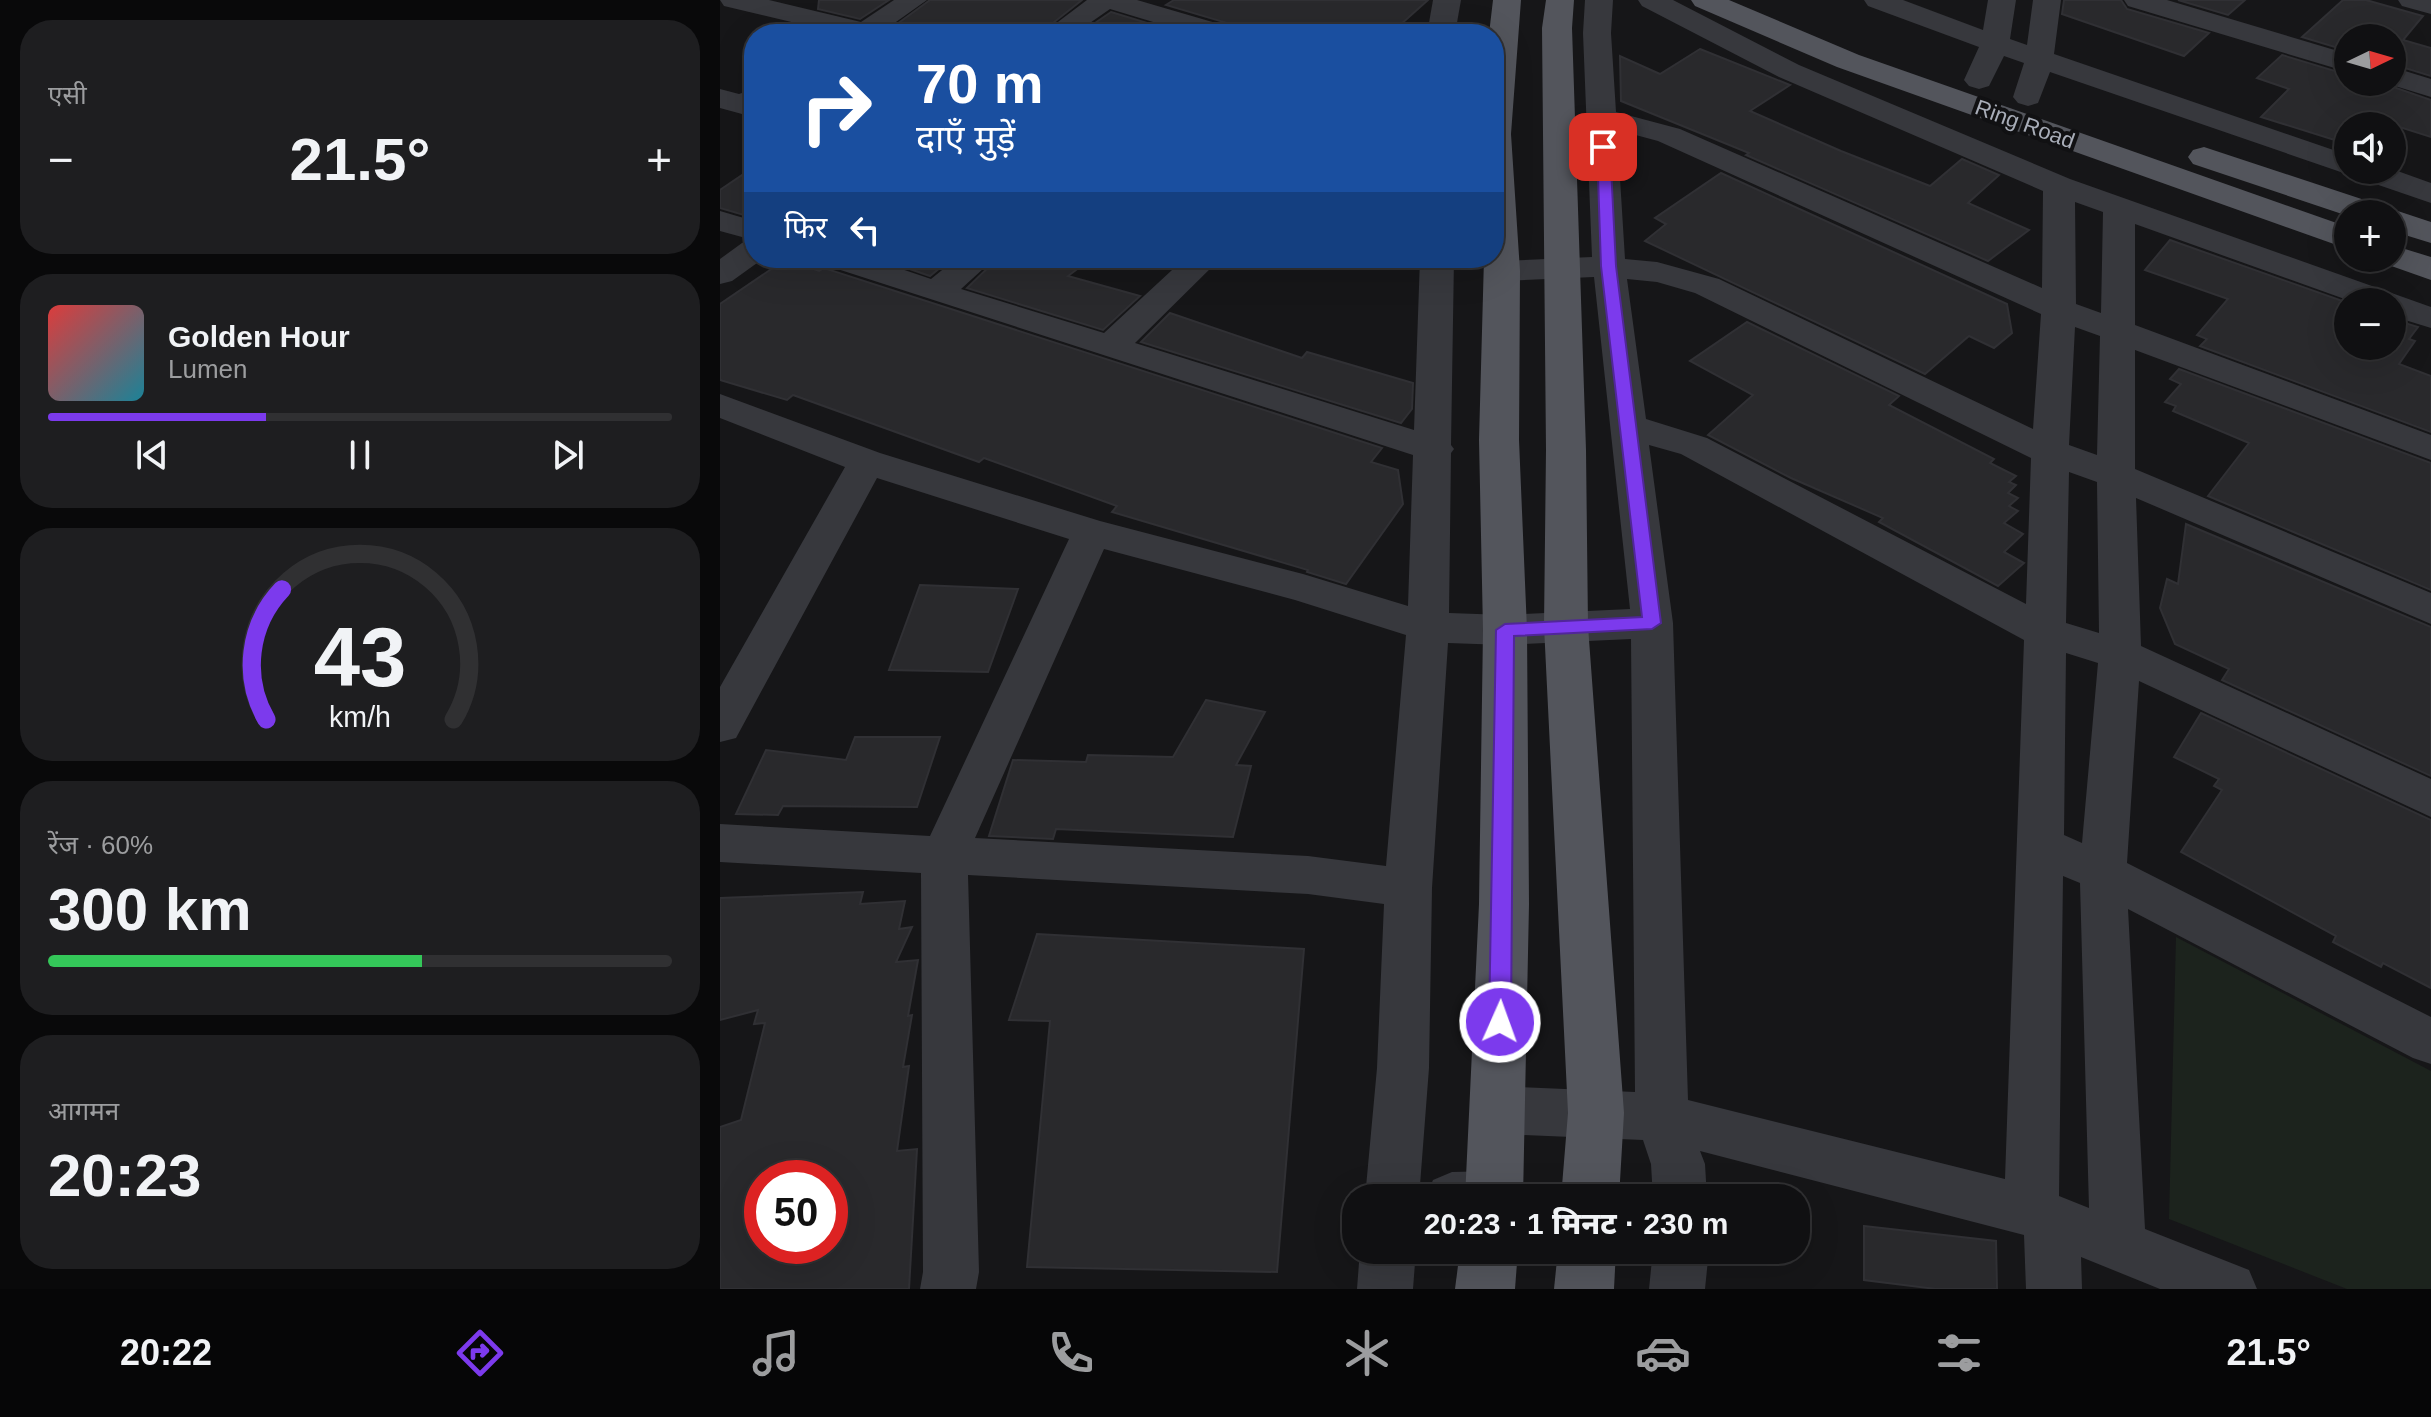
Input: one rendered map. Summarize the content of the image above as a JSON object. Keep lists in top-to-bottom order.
{
  "streets": {
    "main road": ["Ring Road"]
  },
  "north": "right",
  "page": {
    "tile": [
      "एसी",
      ["रेंज · 60%", "300 km"],
      ["आगमन", "20:23"]
    ],
    "map_buttons": ["+", "−"],
    "turn": ["70 m", "दाएँ मुड़ें"],
    "heat": ["−", "21.5°", "+"],
    "then": "फिर",
    "song": ["Golden Hour", "Lumen"],
    "limit": "50",
    "trip": "20:23 · 1 मिनट · 230 m",
    "tabs": ["20:22", "21.5°"],
    "gauge": ["43", "km/h"]
  }
}
